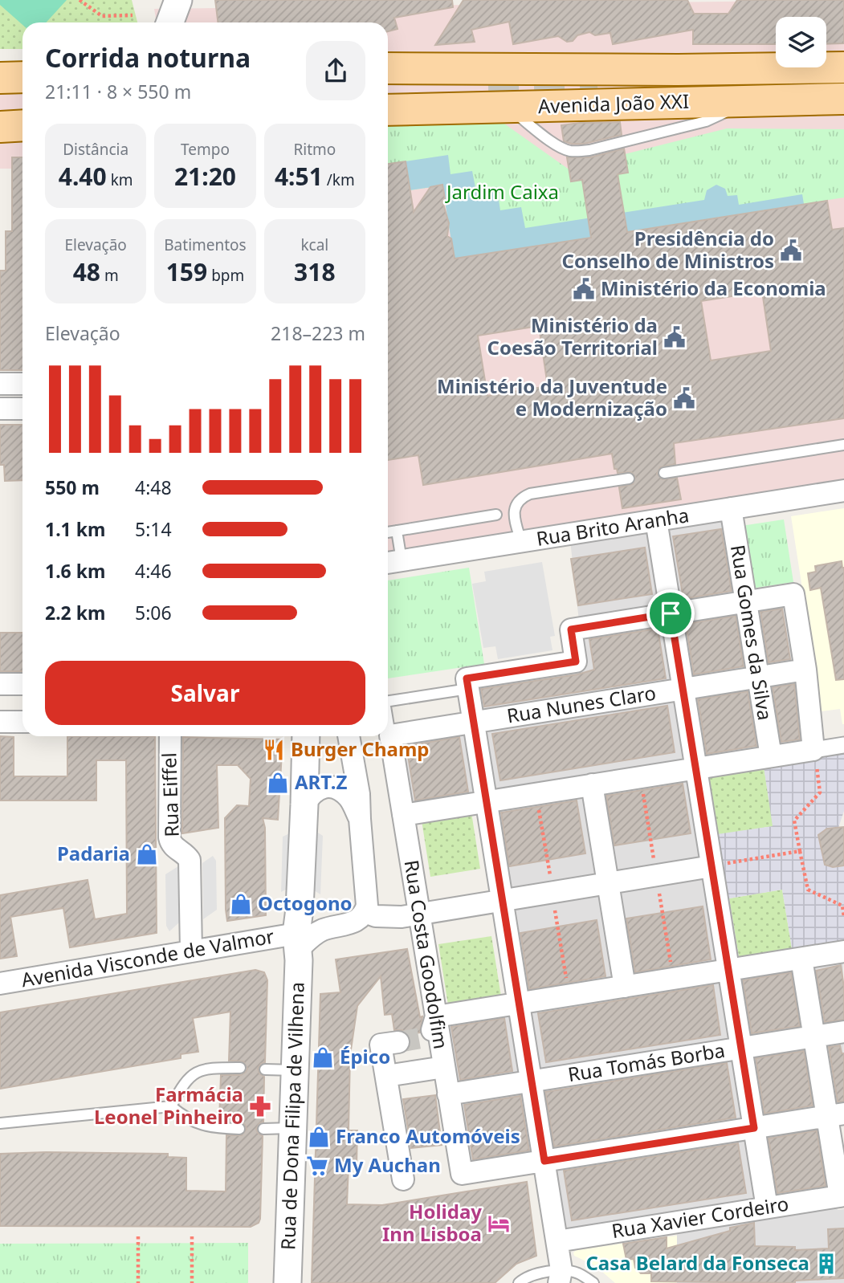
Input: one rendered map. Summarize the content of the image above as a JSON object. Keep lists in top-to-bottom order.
{
  "streets": {
    "main road": ["Avenida João XXI"],
    "street": [
      "Rua Brito Aranha",
      "Rua Gomes da Silva",
      "Rua Nunes Claro",
      "Rua Eiffel",
      "Rua Costa Goodolfim",
      "Avenida Visconde de Valmor",
      "Rua Tomás Borba",
      "Rua de Dona Filipa de Vilhena",
      "Rua Xavier Cordeiro"
    ]
  },
  "crossings": [
    ["Rua Brito Aranha", "Rua Gomes da Silva"],
    ["Rua Gomes da Silva", "Rua Nunes Claro"],
    ["Rua Nunes Claro", "Rua Costa Goodolfim"],
    ["Rua Eiffel", "Avenida Visconde de Valmor"],
    ["Rua Costa Goodolfim", "Rua Tomás Borba"],
    ["Avenida Visconde de Valmor", "Rua de Dona Filipa de Vilhena"]
  ],
  "parks": ["Jardim Caixa"],
  "places": {
    "public building": [
      "Presidência do Conselho de Ministros",
      "Ministério da Economia",
      "Ministério da Coesão Territorial",
      "Ministério da Juventude e Modernização"
    ],
    "restaurant": ["Burger Champ"],
    "shop": [
      "ART.Z",
      "Padaria",
      "Octogono",
      "Épico",
      "Franco Automóveis"
    ],
    "pharmacy": ["Farmácia Leonel Pinheiro"],
    "supermarket": ["My Auchan"],
    "hotel": ["Holiday Inn Lisboa"],
    "building": ["Casa Belard da Fonseca"]
  },
  "page": {
    "heading": ["Corrida noturna", "21:11 · 8 × 550 m"],
    "stats": [
      ["Distância", "4.40 km"],
      ["Tempo", "21:20"],
      ["Ritmo", "4:51 /km"],
      ["Elevação", "48 m"],
      ["Batimentos", "159 bpm"],
      ["kcal", "318"]
    ],
    "chart": ["Elevação", "218–223 m"],
    "list": [
      {
        "name": "550 m",
        "note": "4:48"
      },
      {
        "name": "1.1 km",
        "note": "5:14"
      },
      {
        "name": "1.6 km",
        "note": "4:46"
      },
      {
        "name": "2.2 km",
        "note": "5:06"
      }
    ],
    "buttons": "Salvar"
  }
}
